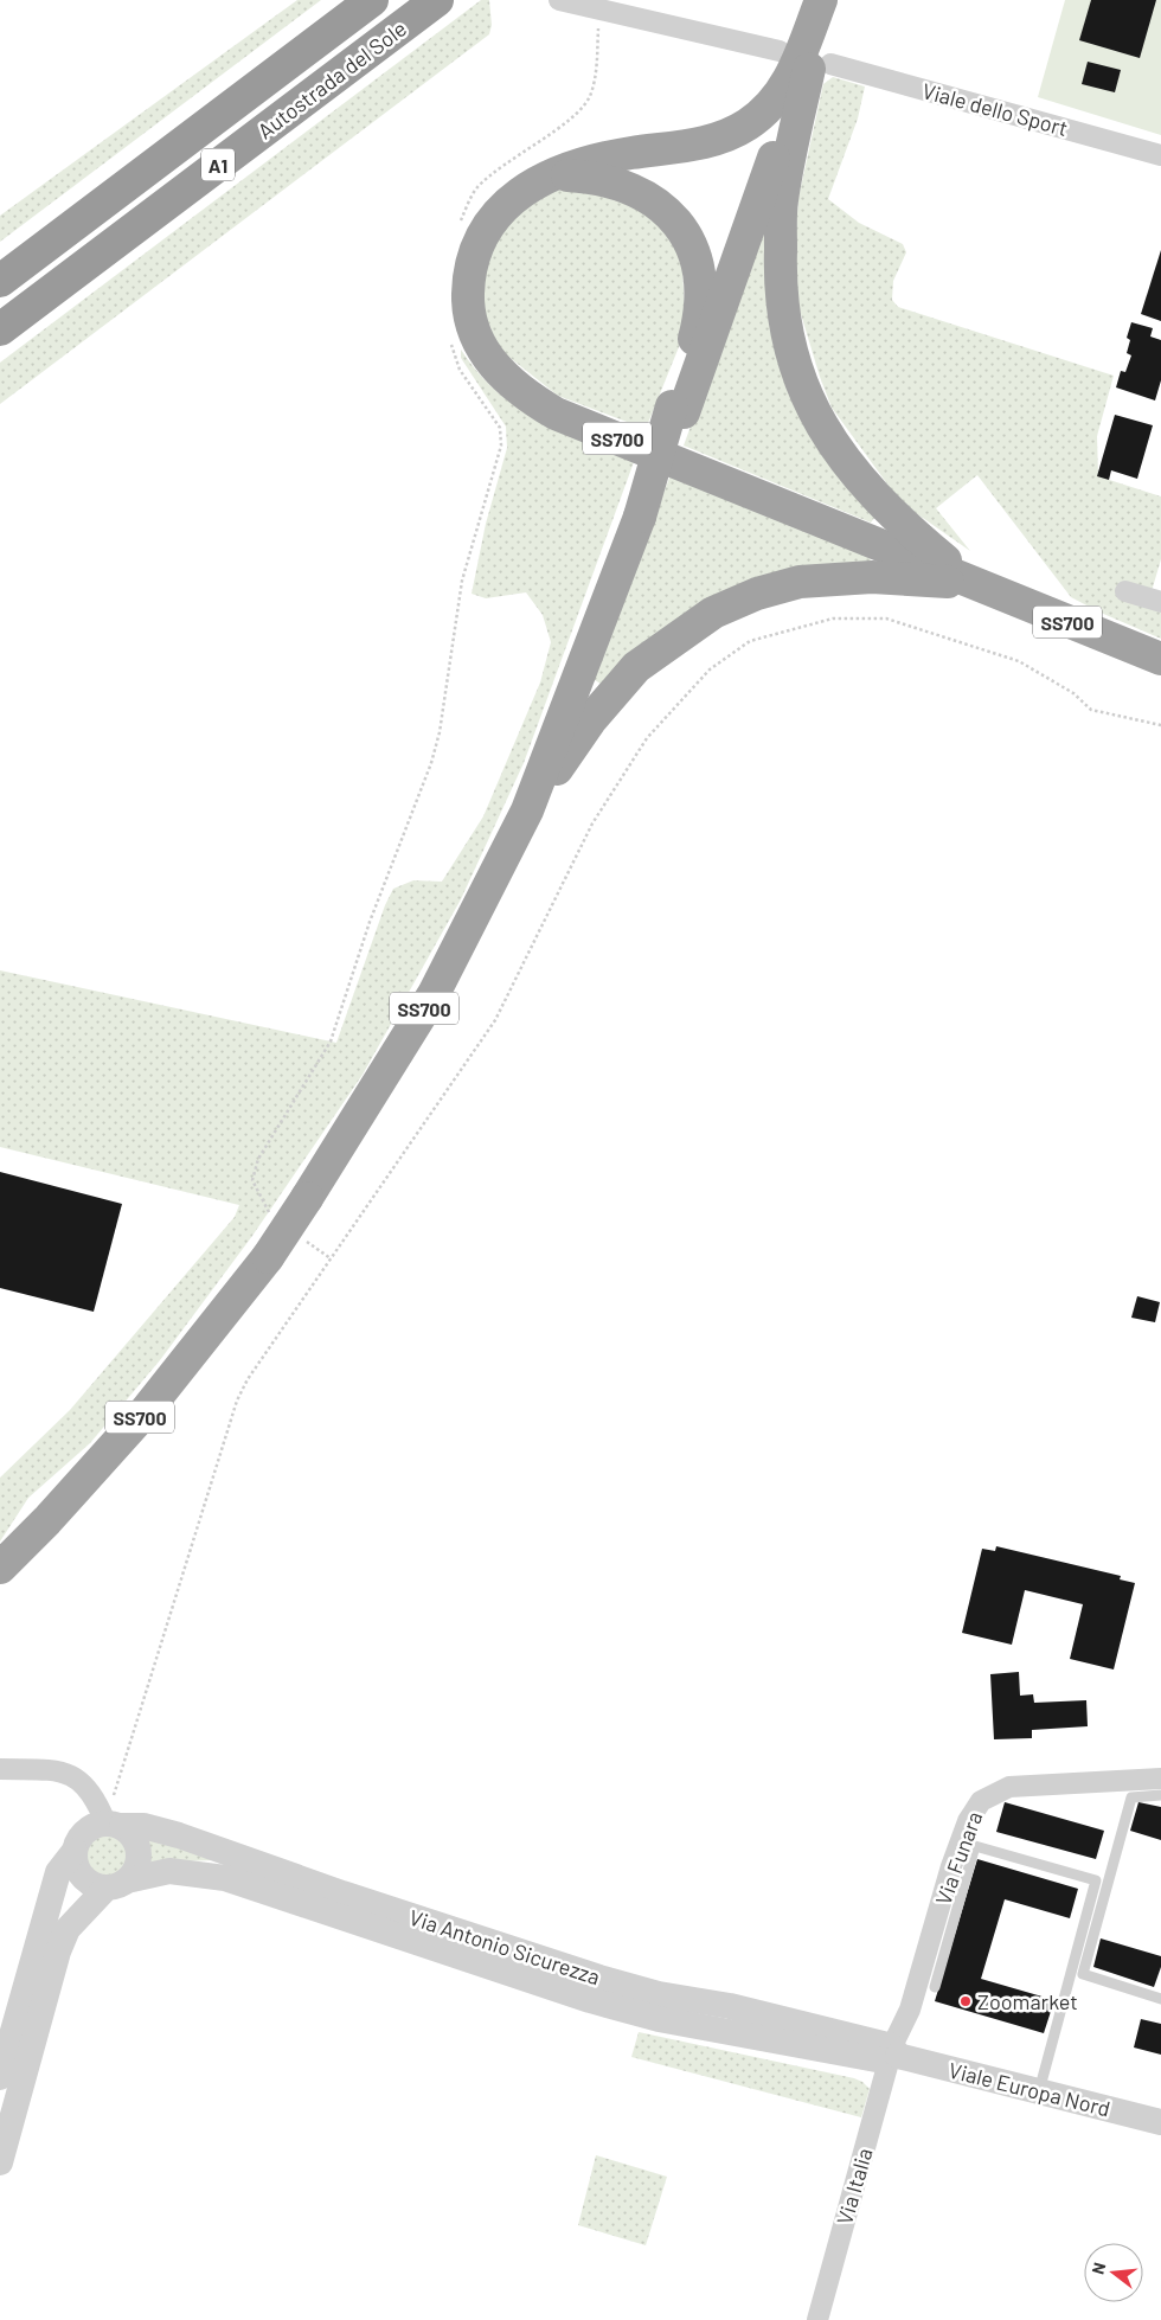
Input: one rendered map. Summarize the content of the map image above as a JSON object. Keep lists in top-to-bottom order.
{
  "streets": {
    "highway": ["Autostrada del Sole", "A1", "SS700"],
    "street": [
      "Viale dello Sport",
      "Via Funara",
      "Via Antonio Sicurezza",
      "Viale Europa Nord",
      "Via Italia"
    ]
  },
  "crossings": [
    ["Via Funara", "Via Antonio Sicurezza"],
    ["Via Funara", "Viale Europa Nord"],
    ["Via Funara", "Via Italia"],
    ["Via Antonio Sicurezza", "Viale Europa Nord"],
    ["Via Antonio Sicurezza", "Via Italia"],
    ["Viale Europa Nord", "Via Italia"]
  ],
  "places": ["Zoomarket"],
  "north": "left"
}
